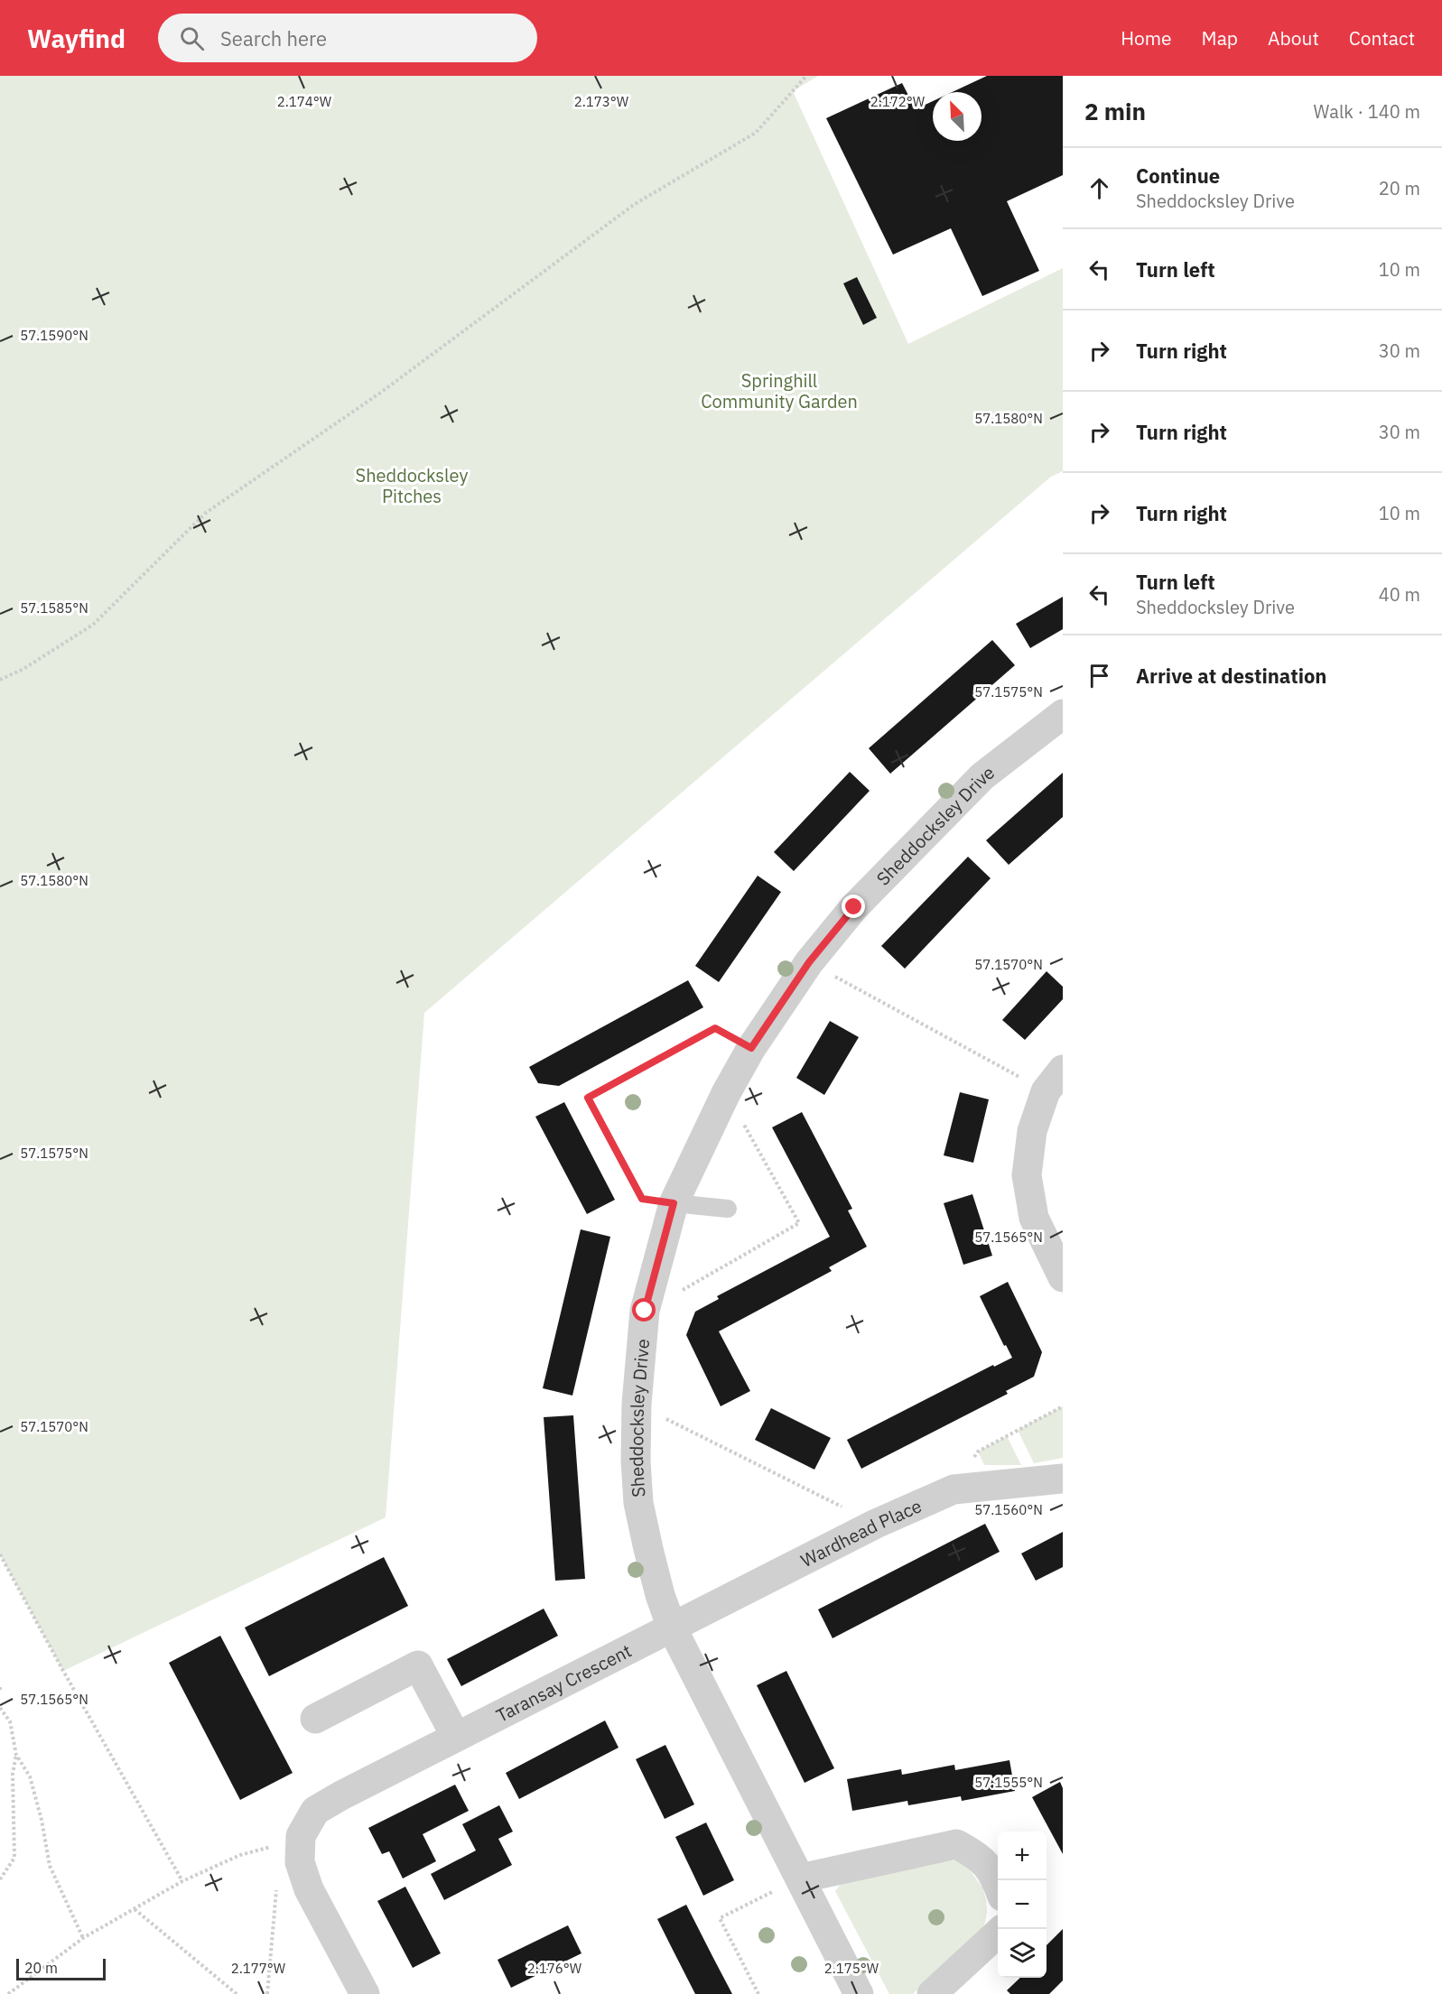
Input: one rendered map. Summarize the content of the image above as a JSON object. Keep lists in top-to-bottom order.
{
  "streets": {
    "street": ["Sheddocksley Drive", "Wardhead Place", "Taransay Crescent"]
  },
  "crossings": [
    ["Sheddocksley Drive", "Wardhead Place"],
    ["Sheddocksley Drive", "Taransay Crescent"],
    ["Wardhead Place", "Taransay Crescent"]
  ],
  "parks": ["Springhill Community Garden", "Sheddocksley Pitches"],
  "scale_bar": "20 m",
  "north": "top left",
  "page": {
    "header": "Wayfind",
    "search": "Search here",
    "nav": [
      "Home",
      "Map",
      "About",
      "Contact"
    ],
    "heading": ["2 min", "Walk · 140 m"],
    "list": [
      ["Continue", "Sheddocksley Drive", "20 m"],
      ["Turn left", "10 m"],
      ["Turn right", "30 m"],
      ["Turn right", "30 m"],
      ["Turn right", "10 m"],
      ["Turn left", "Sheddocksley Drive", "40 m"],
      "Arrive at destination"
    ],
    "map_buttons": ["+", "−"],
    "scale": "20 m"
  },
  "coordinates": [
    "2.172°W",
    "2.174°W",
    "2.173°W",
    "57.1590°N",
    "57.1580°N",
    "57.1585°N",
    "57.1575°N",
    "57.1570°N",
    "57.1565°N",
    "57.1560°N",
    "57.1555°N",
    "2.177°W",
    "2.176°W",
    "2.175°W"
  ]
}
